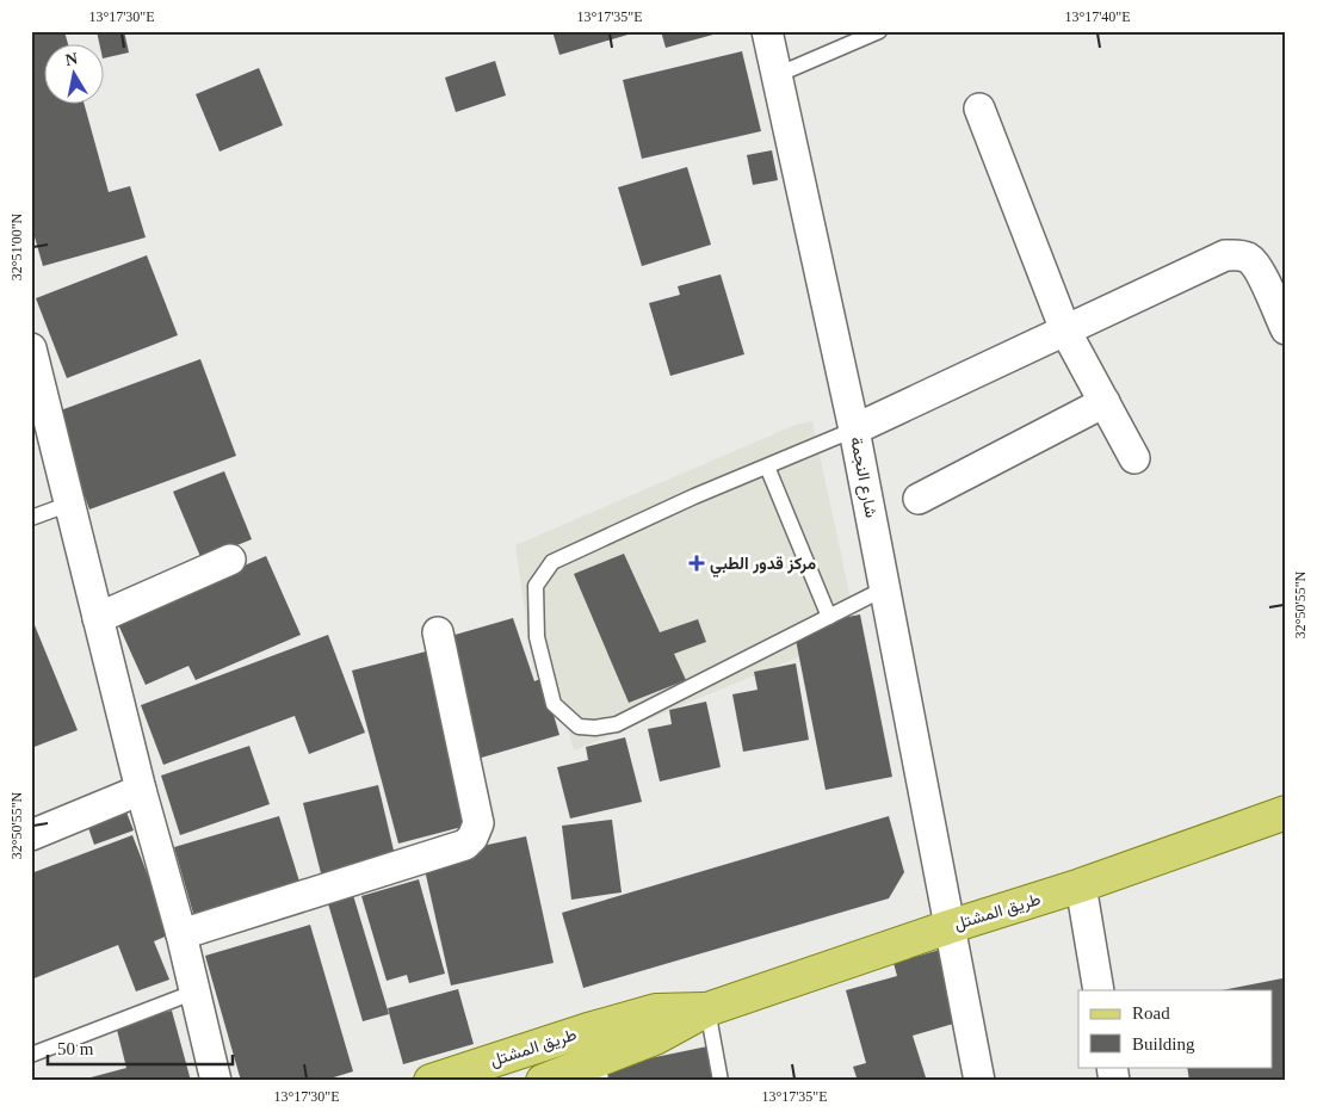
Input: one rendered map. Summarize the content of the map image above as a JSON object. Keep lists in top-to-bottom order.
{
  "streets": {
    "main road": ["طريق المشتل"],
    "street": ["شارع النجمة"]
  },
  "crossings": [
    ["شارع النجمة", "طريق المشتل"]
  ],
  "places": {
    "health": ["مركز قدور الطبي"]
  },
  "legend": ["Road", "Building"],
  "scale_bar": "50 m",
  "north": "top",
  "coordinates": [
    "13°17'30\"E",
    "13°17'35\"E",
    "13°17'40\"E",
    "32°51'00\"N",
    "32°50'55\"N"
  ]
}
